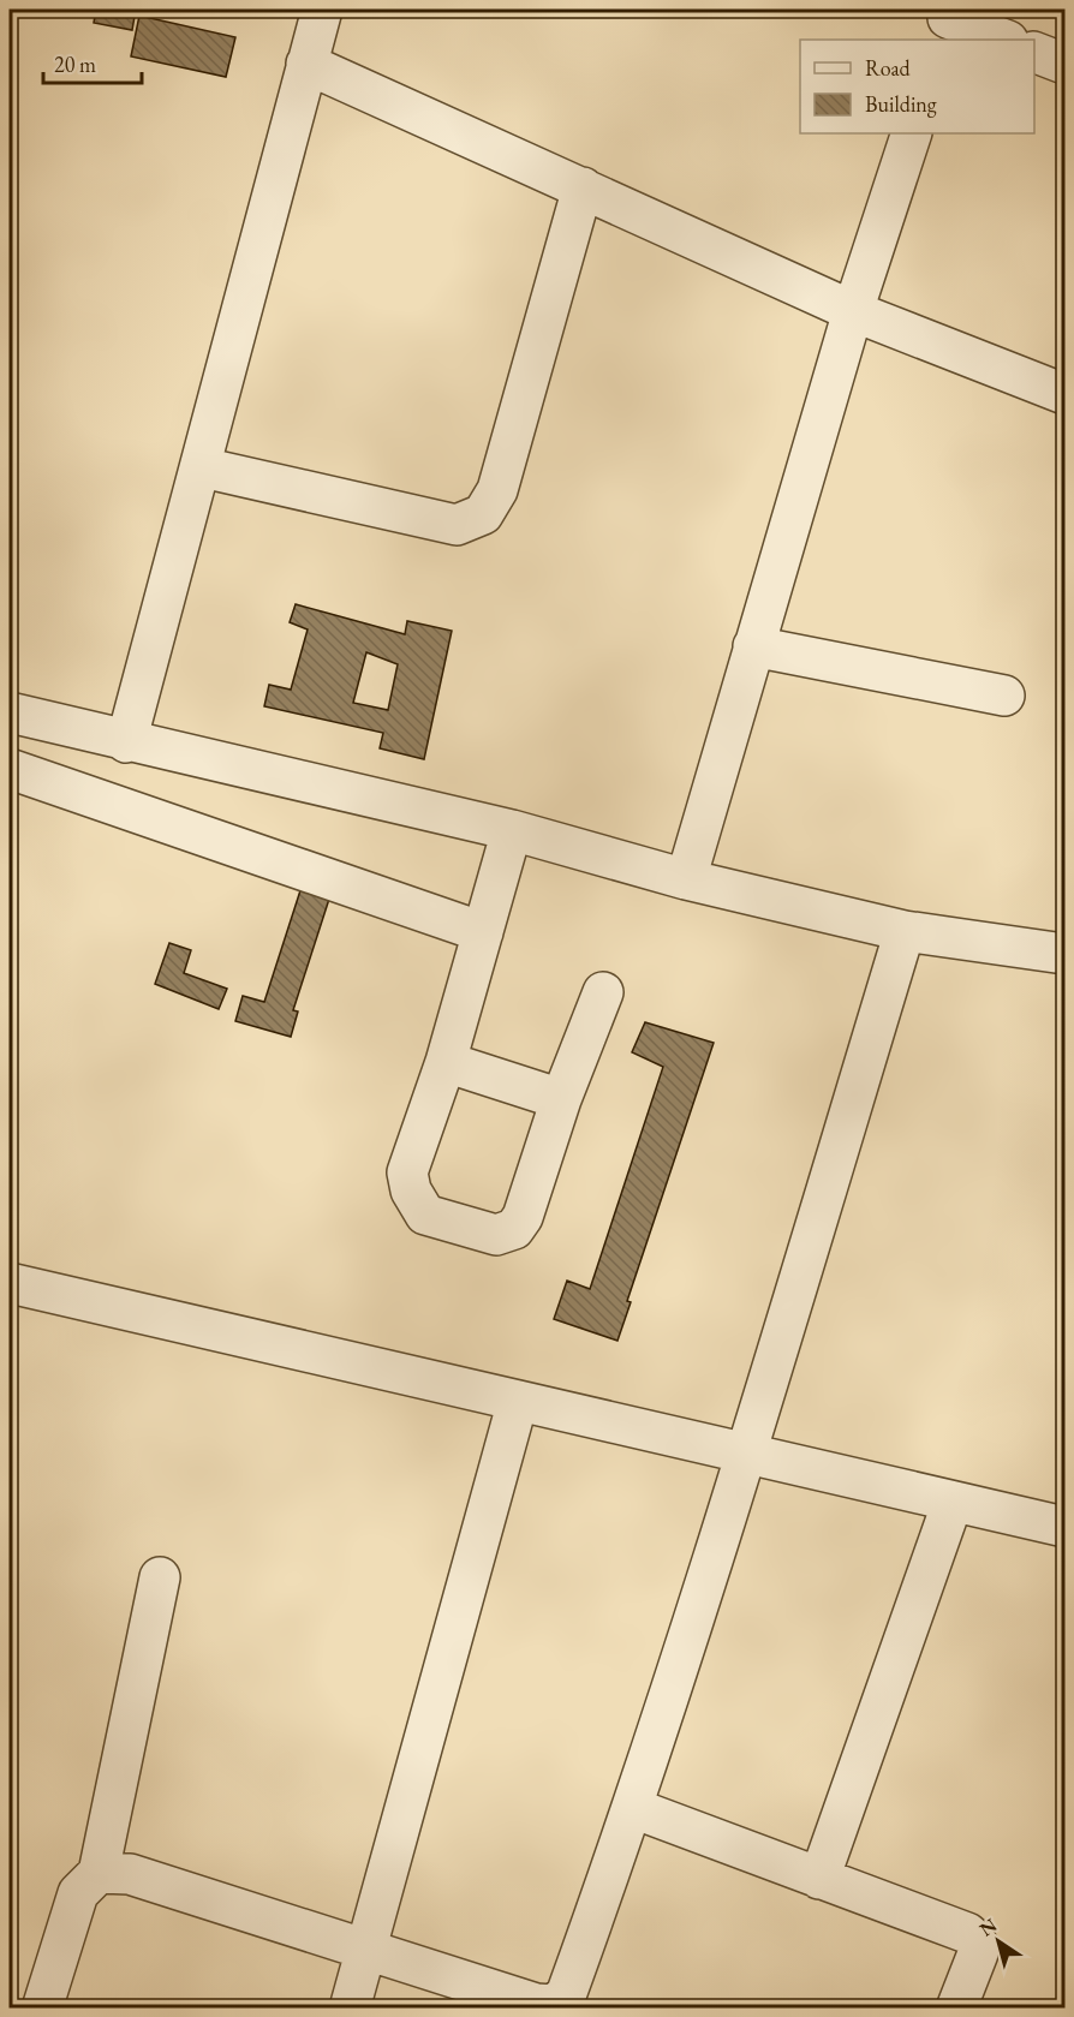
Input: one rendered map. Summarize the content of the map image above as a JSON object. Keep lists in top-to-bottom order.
{
  "legend": ["Road", "Building"],
  "scale_bar": "20 m",
  "north": "top left"
}
